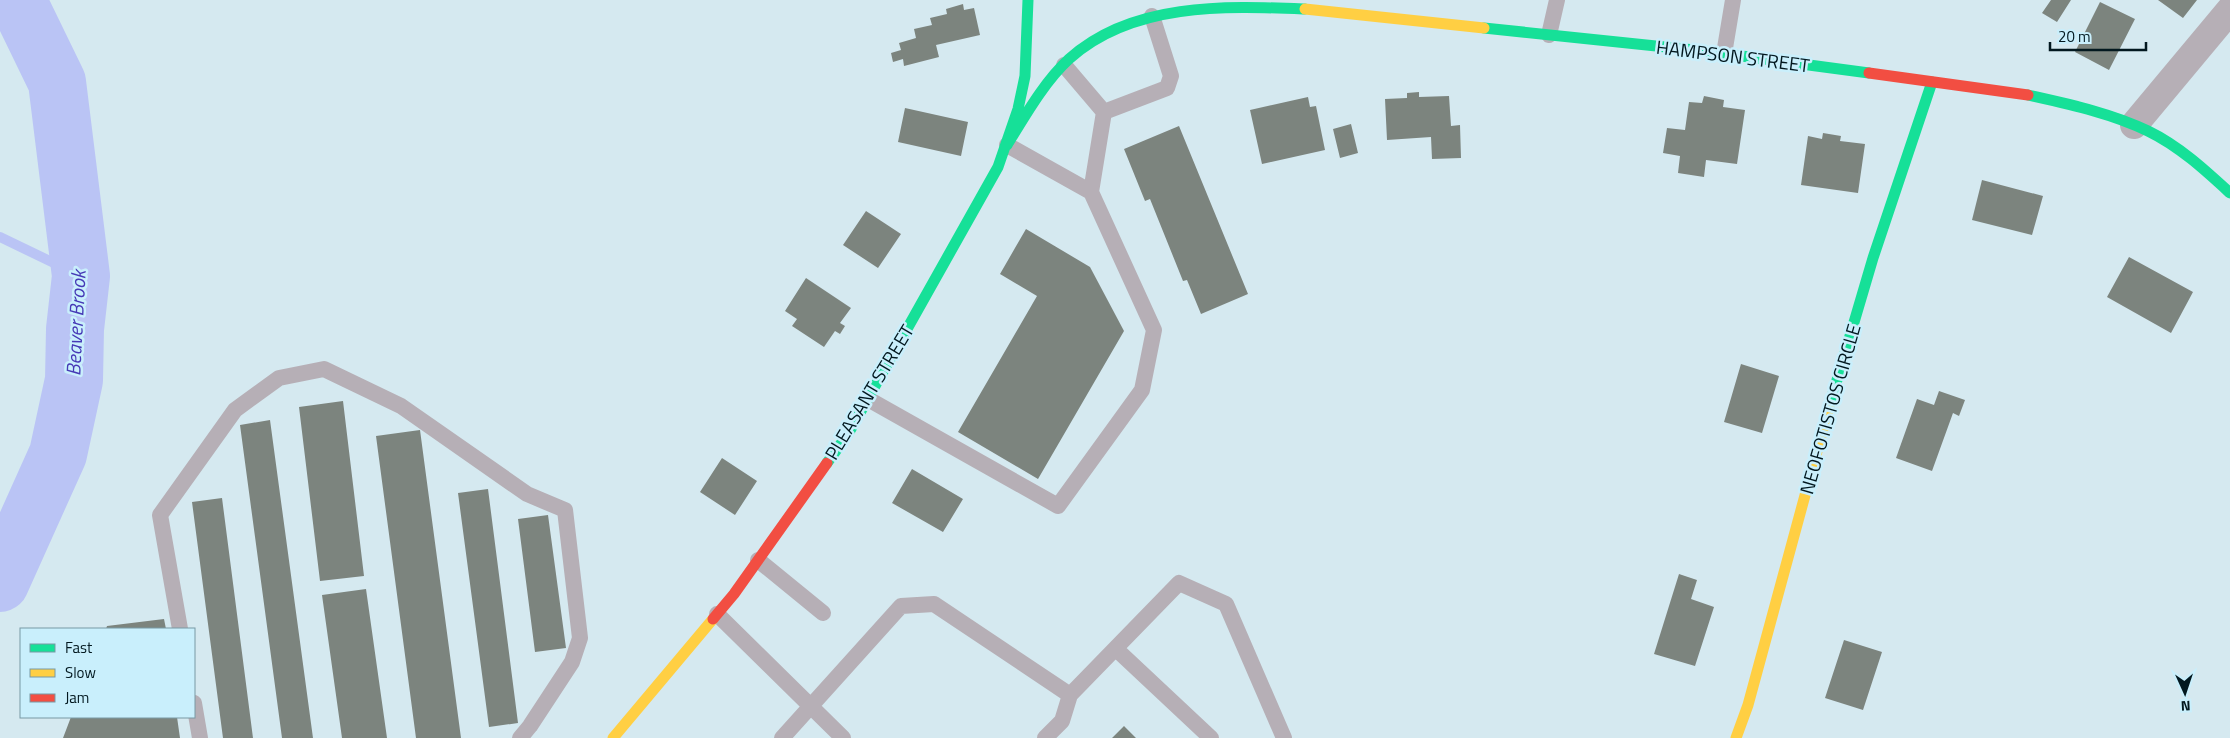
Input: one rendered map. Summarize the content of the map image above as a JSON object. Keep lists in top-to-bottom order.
{
  "streets": {
    "street": ["HAMPSON STREET", "PLEASANT STREET", "NEOFOTISTOS CIRCLE"]
  },
  "crossings": [
    ["HAMPSON STREET", "PLEASANT STREET"],
    ["HAMPSON STREET", "NEOFOTISTOS CIRCLE"]
  ],
  "water": ["Beaver Brook"],
  "legend": ["Fast", "Slow", "Jam"],
  "scale_bar": "20 m",
  "north": "bottom"
}
